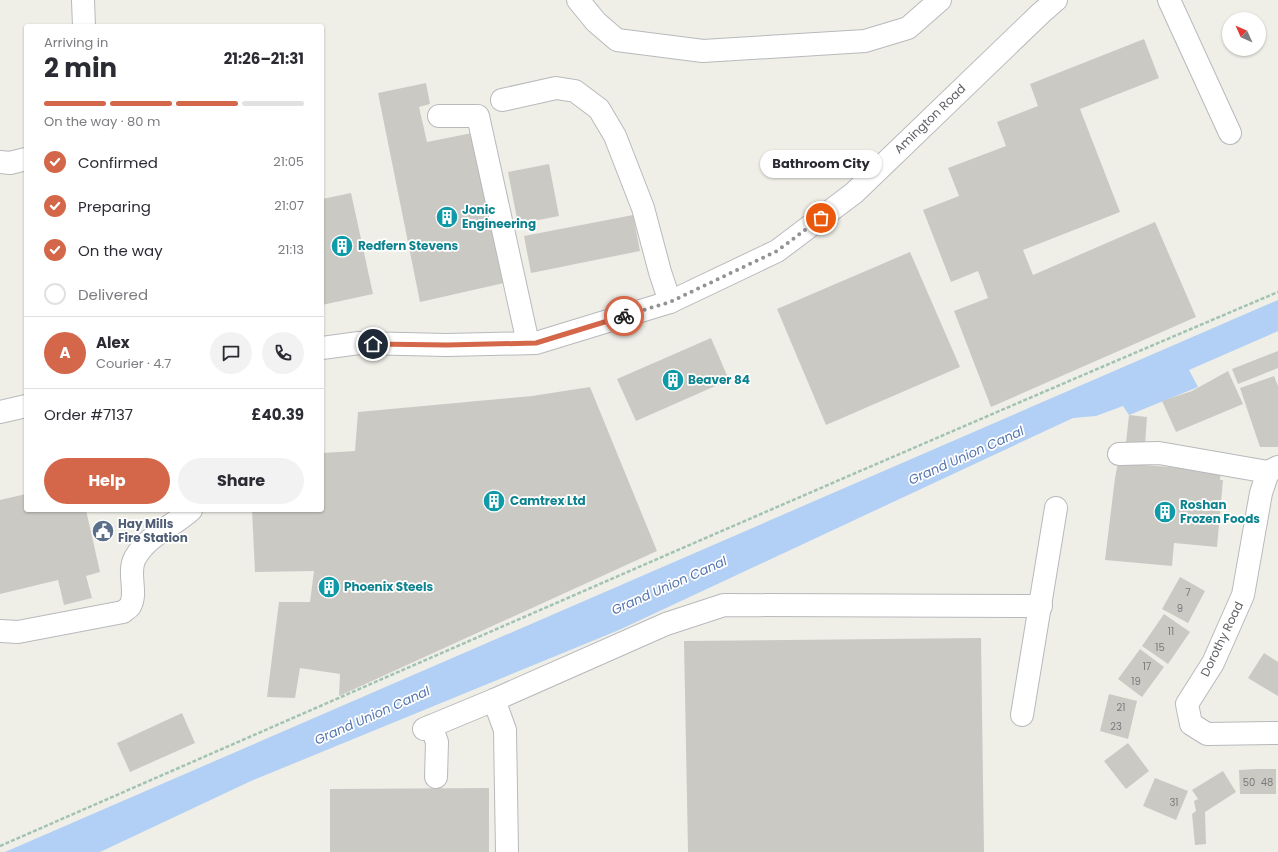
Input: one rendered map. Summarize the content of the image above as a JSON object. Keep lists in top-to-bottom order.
{
  "streets": {
    "street": ["Amington Road", "Dorothy Road"]
  },
  "water": ["Grand Union Canal"],
  "places": {
    "building": [
      "Jonic Engineering",
      "Redfern Stevens",
      "Beaver 84",
      "Camtrex Ltd",
      "Roshan Frozen Foods",
      "Phoenix Steels"
    ],
    "other": ["Bathroom City"],
    "public building": ["Hay Mills Fire Station"]
  },
  "house_numbers": [
    "7",
    "9",
    "11",
    "15",
    "17",
    "19",
    "21",
    "23",
    "50",
    "48",
    "31"
  ],
  "north": "top left",
  "page": {
    "heading": ["2 min", "Arriving in", "21:26–21:31"],
    "panel": [
      "Alex",
      "Courier · 4.7",
      "Order #7137",
      "£40.39"
    ],
    "bar": "On the way · 80 m",
    "list": [
      ["Confirmed", "21:05"],
      ["Preparing", "21:07"],
      ["On the way", "21:13"],
      "Delivered"
    ],
    "bubble": "Bathroom City",
    "round": "A",
    "buttons": ["Help", "Share"]
  }
}
